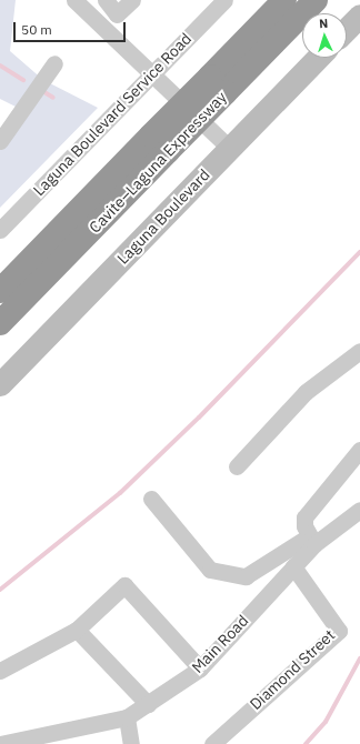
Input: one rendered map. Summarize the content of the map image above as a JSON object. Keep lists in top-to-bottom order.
{
  "streets": {
    "highway": ["Cavite–Laguna Expressway"],
    "main road": ["Laguna Boulevard"],
    "street": ["Laguna Boulevard Service Road", "Main Road", "Diamond Street"]
  },
  "crossings": [
    ["Main Road", "Diamond Street"]
  ],
  "scale_bar": "50 m",
  "north": "top"
}
